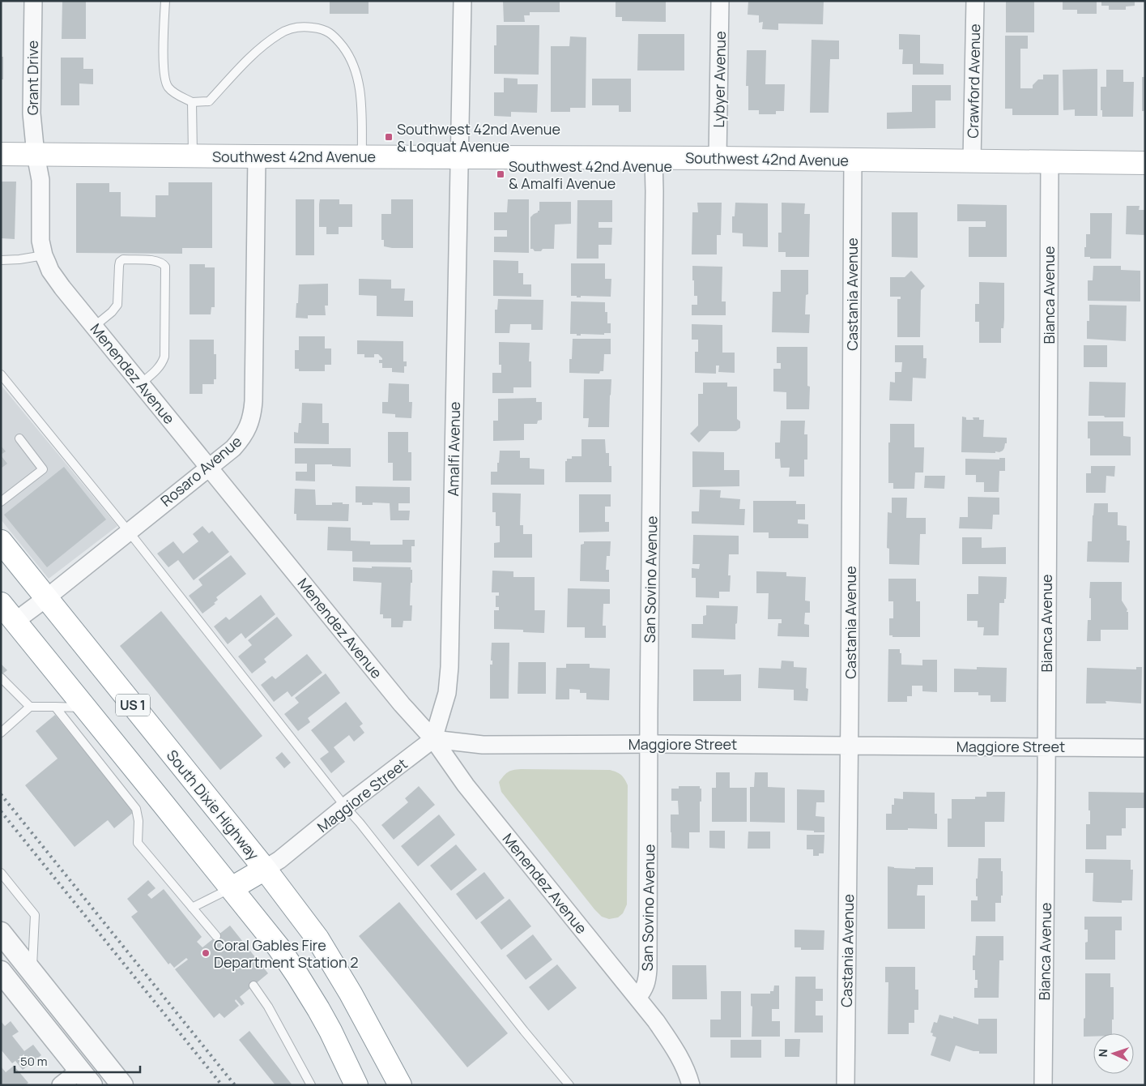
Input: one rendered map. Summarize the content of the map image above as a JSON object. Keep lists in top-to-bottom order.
{
  "streets": {
    "main road": ["Southwest 42nd Avenue", "US 1", "South Dixie Highway"],
    "street": [
      "Grant Drive",
      "Lybyer Avenue",
      "Crawford Avenue",
      "Castania Avenue",
      "Bianca Avenue",
      "Menendez Avenue",
      "Amalfi Avenue",
      "Rosaro Avenue",
      "San Sovino Avenue",
      "Maggiore Street"
    ]
  },
  "crossings": [
    ["Grant Drive", "Southwest 42nd Avenue"],
    ["Grant Drive", "Menendez Avenue"],
    ["Lybyer Avenue", "Southwest 42nd Avenue"],
    ["Crawford Avenue", "Southwest 42nd Avenue"],
    ["Southwest 42nd Avenue", "Castania Avenue"],
    ["Southwest 42nd Avenue", "Bianca Avenue"],
    ["Southwest 42nd Avenue", "Menendez Avenue"],
    ["Southwest 42nd Avenue", "Amalfi Avenue"],
    ["Southwest 42nd Avenue", "Rosaro Avenue"],
    ["Southwest 42nd Avenue", "San Sovino Avenue"],
    ["Castania Avenue", "Maggiore Street"],
    ["Bianca Avenue", "Maggiore Street"],
    ["Menendez Avenue", "Amalfi Avenue"],
    ["Menendez Avenue", "Rosaro Avenue"],
    ["Menendez Avenue", "San Sovino Avenue"],
    ["Menendez Avenue", "Maggiore Street"],
    ["Amalfi Avenue", "Maggiore Street"],
    ["Rosaro Avenue", "US 1"],
    ["Rosaro Avenue", "South Dixie Highway"],
    ["San Sovino Avenue", "Maggiore Street"],
    ["Maggiore Street", "South Dixie Highway"]
  ],
  "places": {
    "transit": ["Southwest 42nd Avenue & Loquat Avenue", "Southwest 42nd Avenue & Amalfi Avenue"],
    "other": ["Coral Gables Fire Department Station 2"]
  },
  "scale_bar": "50 m",
  "north": "left"
}
